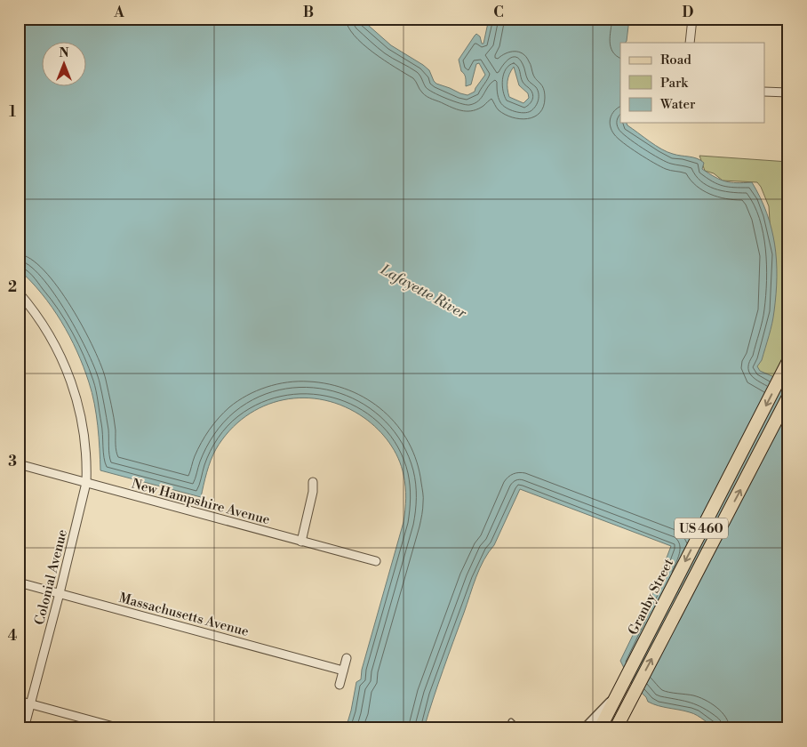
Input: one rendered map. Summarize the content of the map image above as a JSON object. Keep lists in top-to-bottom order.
{
  "streets": {
    "main road": ["US 460", "Granby Street"],
    "street": ["New Hampshire Avenue", "Colonial Avenue", "Massachusetts Avenue"]
  },
  "crossings": [
    ["New Hampshire Avenue", "Colonial Avenue"],
    ["Colonial Avenue", "Massachusetts Avenue"]
  ],
  "water": ["Lafayette River"],
  "legend": ["Road", "Park", "Water"],
  "north": "top",
  "grid": {
    "columns": [
      "A",
      "B",
      "C",
      "D"
    ],
    "rows": [
      "1",
      "2",
      "3",
      "4"
    ]
  }
}
